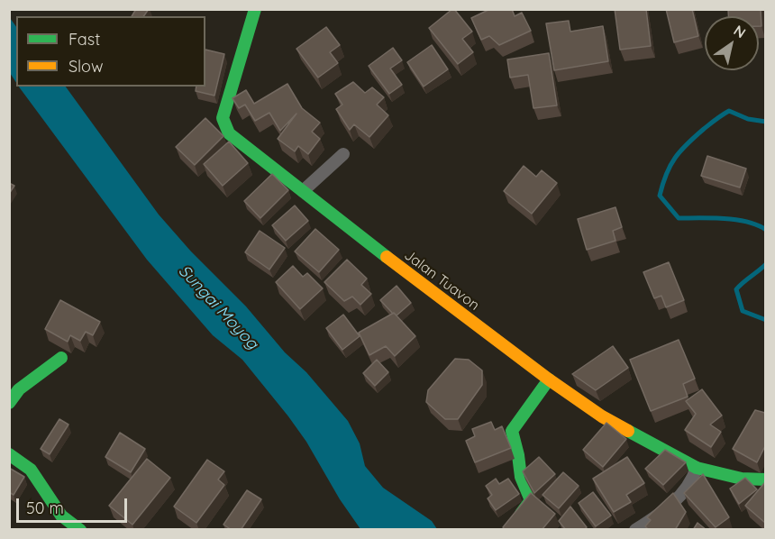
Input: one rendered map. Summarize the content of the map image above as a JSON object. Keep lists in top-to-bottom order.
{
  "streets": {
    "street": ["Jalan Tuavon"]
  },
  "water": ["Sungai Moyog"],
  "legend": ["Fast", "Slow"],
  "scale_bar": "50 m",
  "north": "top right"
}
